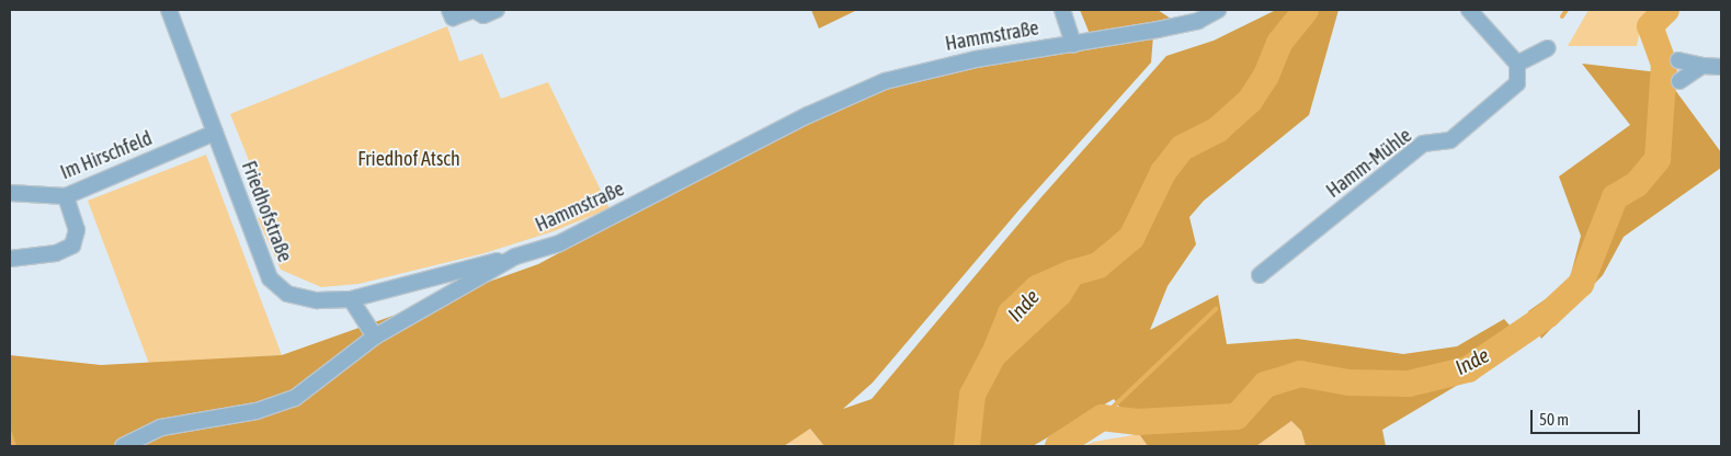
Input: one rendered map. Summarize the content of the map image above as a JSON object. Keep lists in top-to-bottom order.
{
  "streets": {
    "street": [
      "Hammstraße",
      "Im Hirschfeld",
      "Hamm-Mühle",
      "Friedhofstraße"
    ]
  },
  "crossings": [
    ["Hammstraße", "Friedhofstraße"],
    ["Im Hirschfeld", "Friedhofstraße"]
  ],
  "water": ["Inde"],
  "parks": ["Friedhof Atsch"],
  "scale_bar": "50 m"
}
